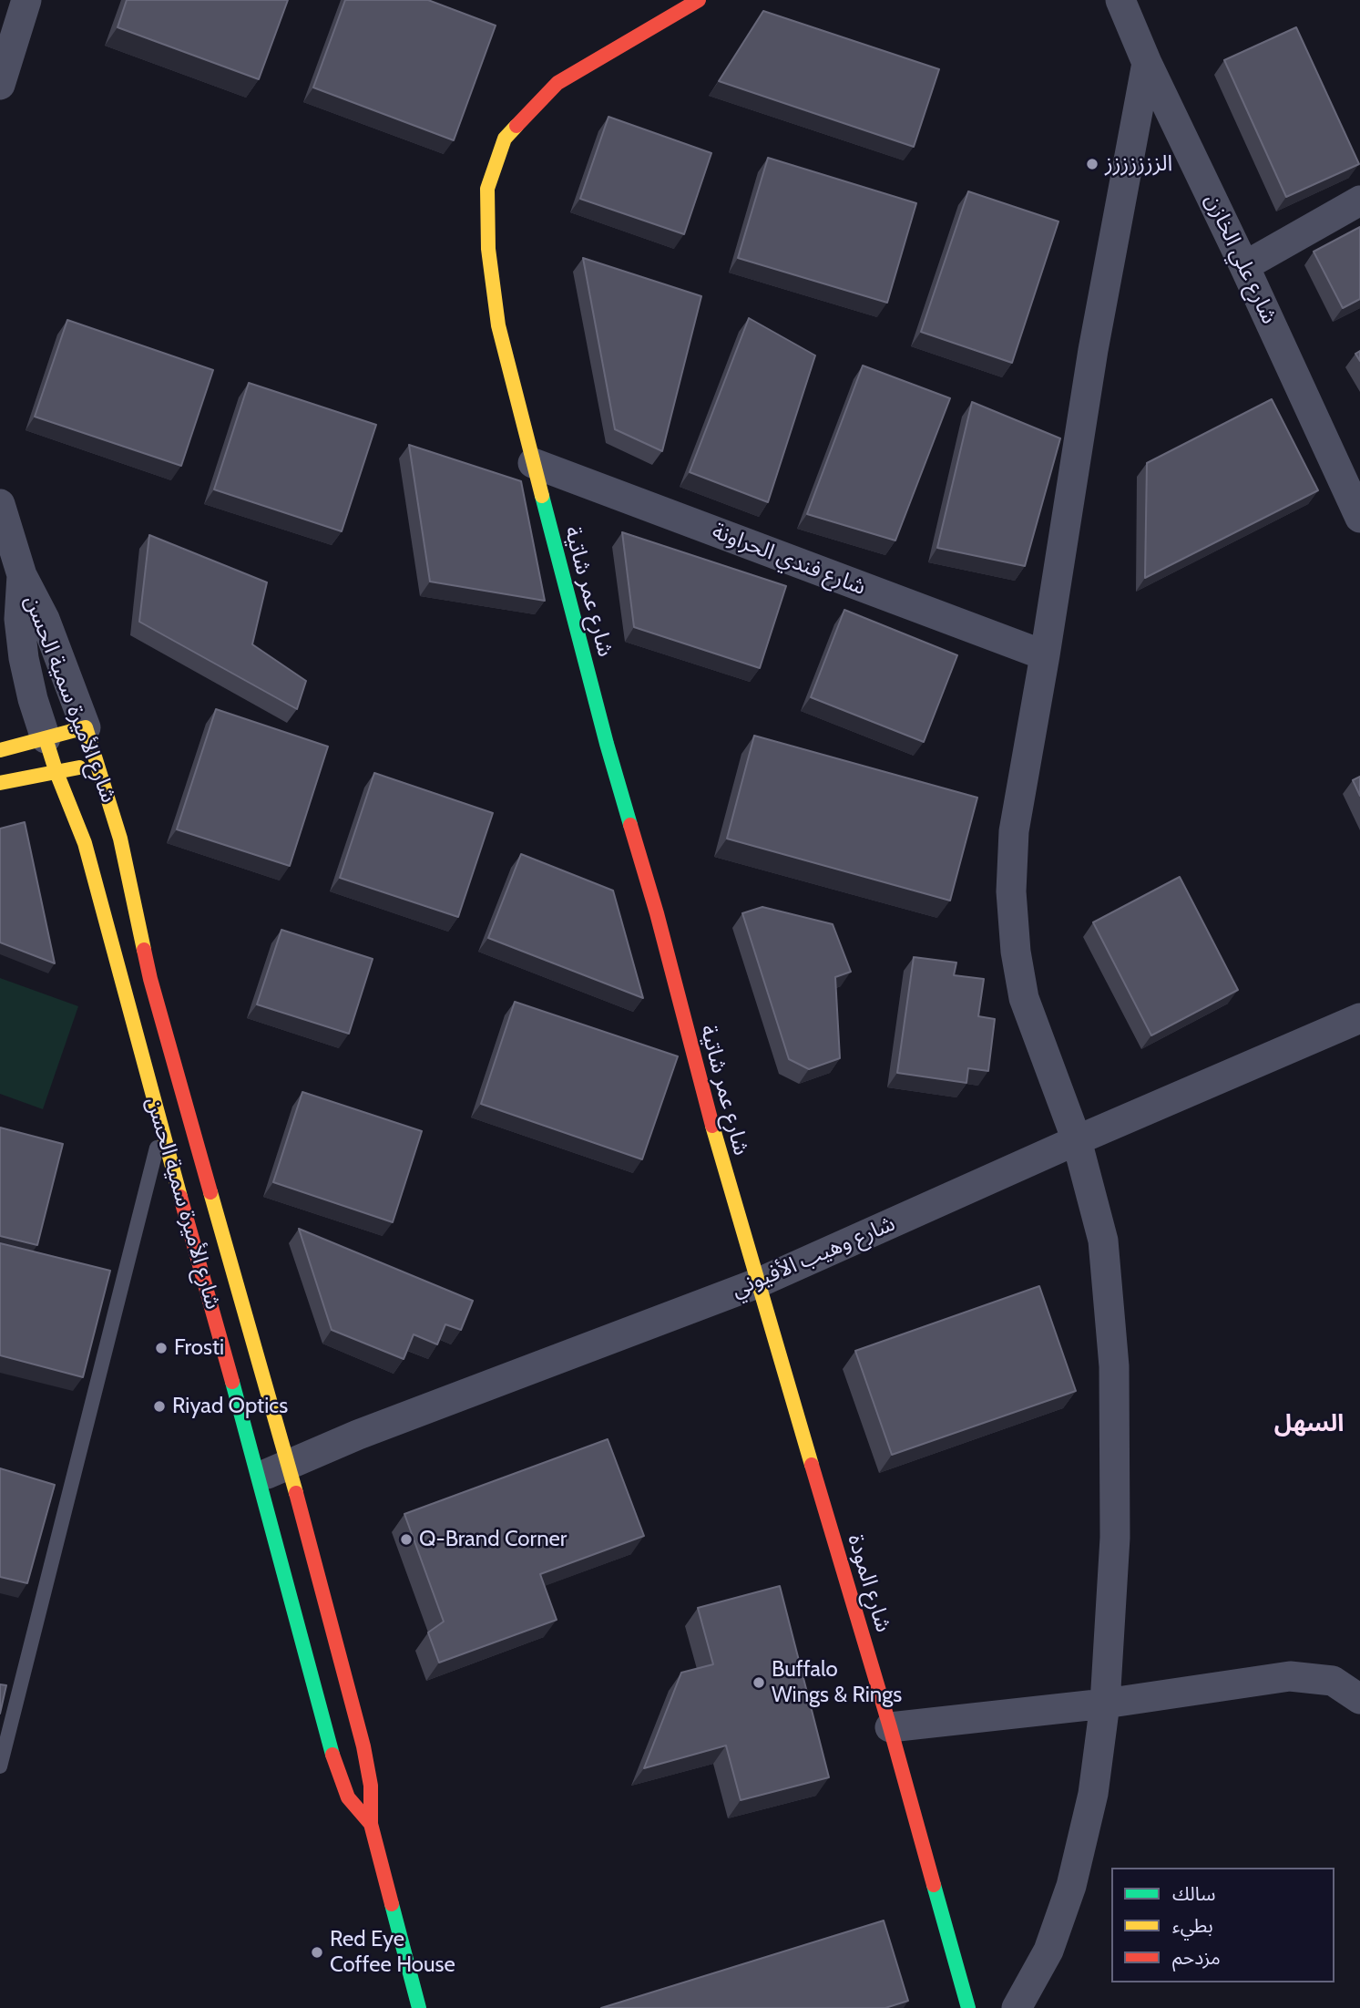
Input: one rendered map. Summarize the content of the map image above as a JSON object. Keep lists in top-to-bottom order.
{
  "streets": {
    "street": [
      "شارع علي الخازن",
      "شارع فندي الحراونة",
      "شارع عمر شاتية",
      "شارع الأميرة سمية الحسن",
      "شارع وهيب الأفيوني",
      "شارع المودة"
    ]
  },
  "crossings": [
    ["شارع فندي الحراونة", "شارع عمر شاتية"],
    ["شارع عمر شاتية", "شارع وهيب الأفيوني"],
    ["شارع عمر شاتية", "شارع المودة"],
    ["شارع الأميرة سمية الحسن", "شارع وهيب الأفيوني"],
    ["شارع وهيب الأفيوني", "شارع المودة"]
  ],
  "districts": ["السهل"],
  "places": [
    "الززززززز",
    "Frosti",
    "Riyad Optics",
    "Q-Brand Corner",
    "Buffalo Wings & Rings",
    "Red Eye Coffee House"
  ],
  "legend": ["سالك", "بطيء", "مزدحم"]
}
